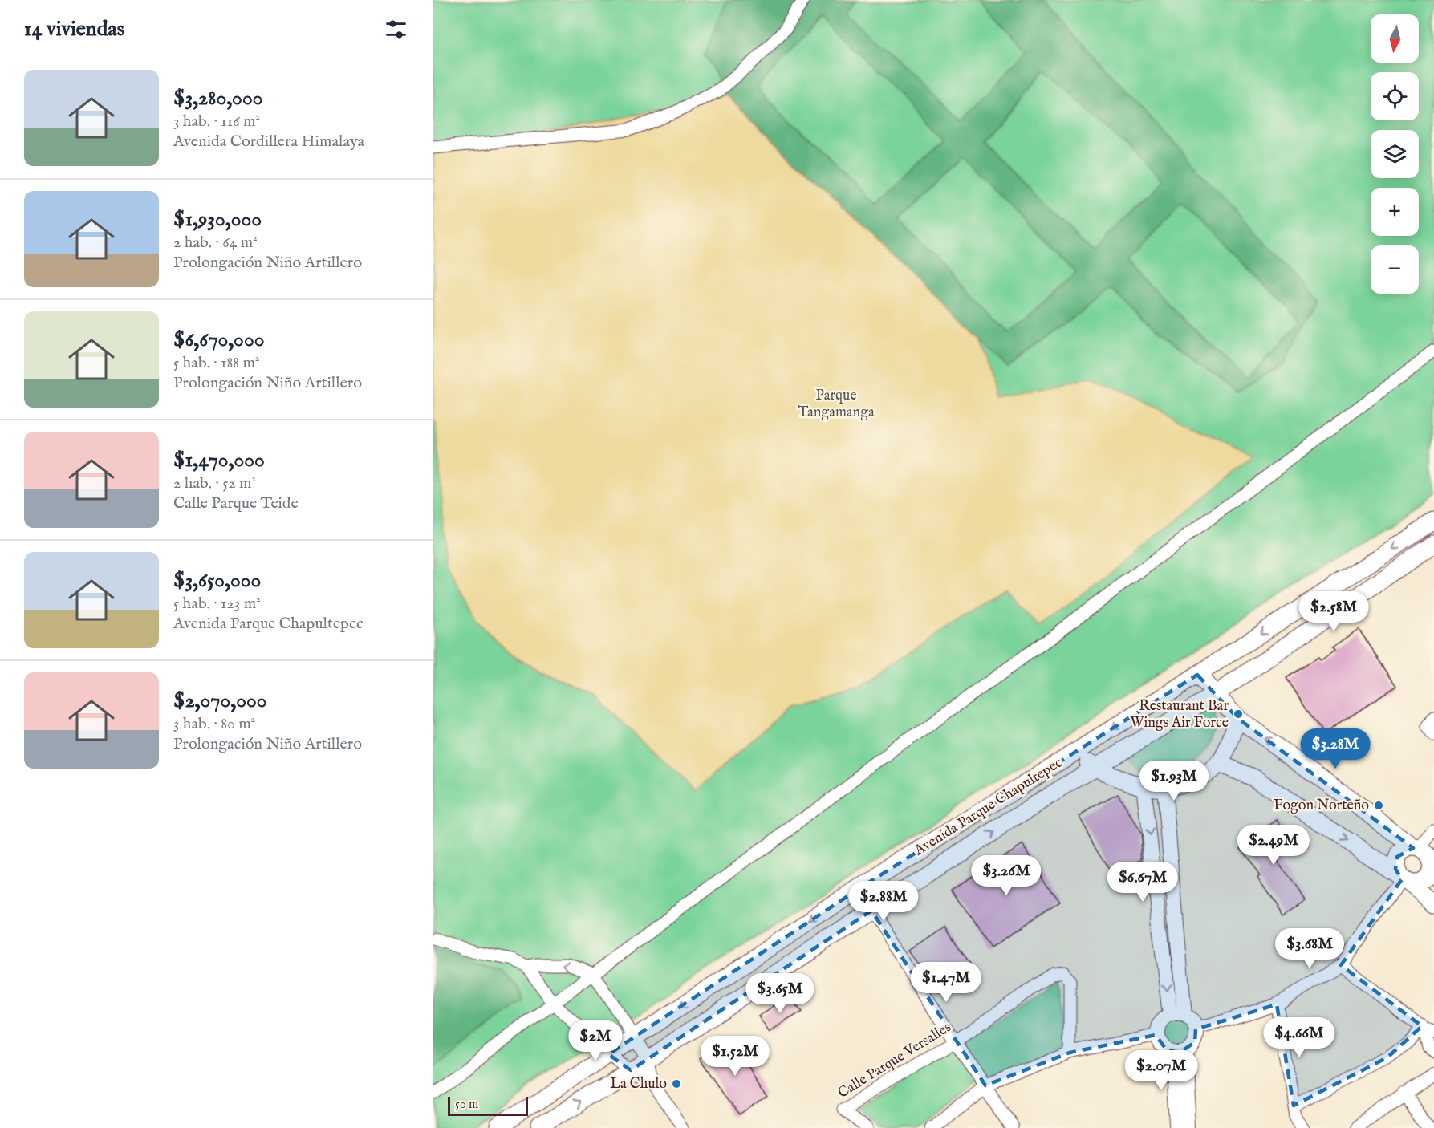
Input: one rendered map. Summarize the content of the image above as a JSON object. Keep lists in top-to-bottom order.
{
  "streets": {
    "main road": ["Avenida Parque Chapultepec"],
    "street": ["Calle Parque Versalles"]
  },
  "parks": ["Parque Tangamanga"],
  "places": ["Restaurant Bar Wings Air Force", "Fogon Norteño", "La Chulo"],
  "scale_bar": "50 m",
  "north": "bottom",
  "page": {
    "heading": "14 viviendas",
    "map_buttons": ["+", "−"],
    "list": [
      {
        "name": "$3,280,000",
        "note": "3 hab. · 116 m² · Avenida Cordillera Himalaya"
      },
      {
        "name": "$1,930,000",
        "note": "2 hab. · 64 m² · Prolongación Niño Artillero"
      },
      {
        "name": "$6,670,000",
        "note": "5 hab. · 188 m² · Prolongación Niño Artillero"
      },
      {
        "name": "$1,470,000",
        "note": "2 hab. · 52 m² · Calle Parque Teide"
      },
      {
        "name": "$3,650,000",
        "note": "5 hab. · 123 m² · Avenida Parque Chapultepec"
      },
      {
        "name": "$2,070,000",
        "note": "3 hab. · 80 m² · Prolongación Niño Artillero"
      }
    ],
    "price": [
      "$2.58M",
      "$3.28M",
      "$1.93M",
      "$2.49M",
      "$3.26M",
      "$6.67M",
      "$2.88M",
      "$3.68M",
      "$1.47M",
      "$3.65M",
      "$4.66M",
      "$2M",
      "$1.52M",
      "$2.07M"
    ],
    "scale": "50 m"
  }
}
